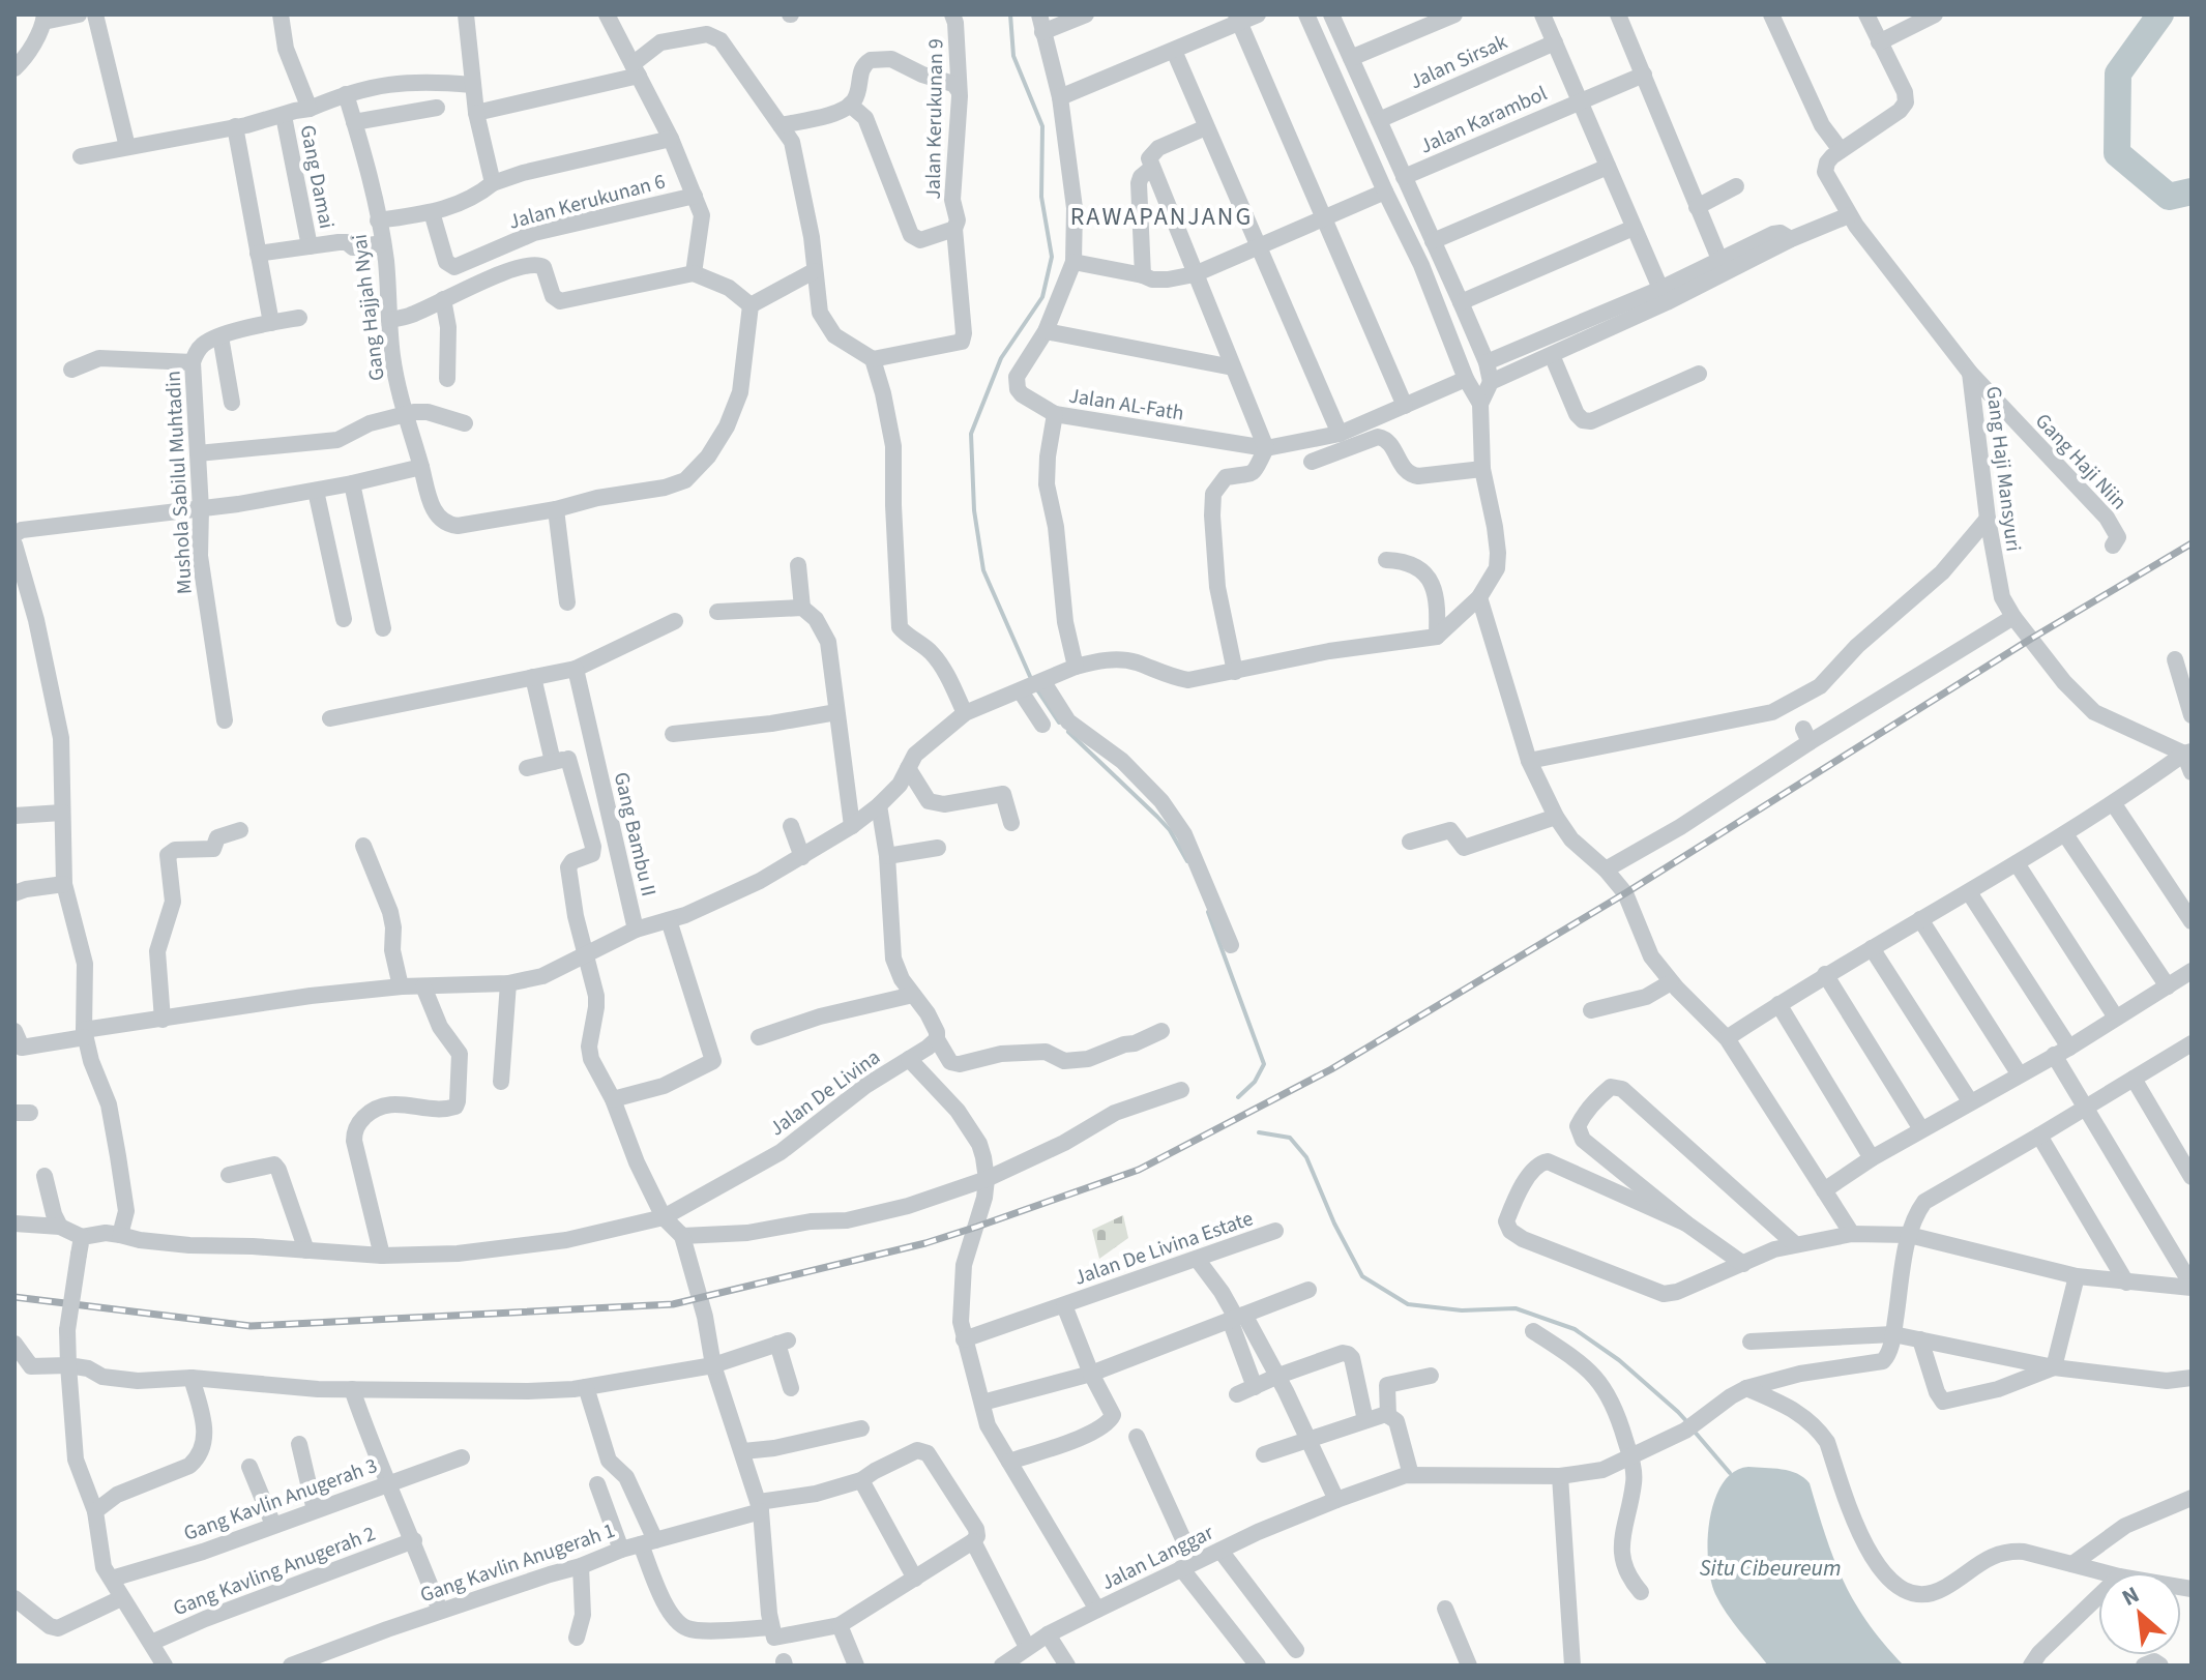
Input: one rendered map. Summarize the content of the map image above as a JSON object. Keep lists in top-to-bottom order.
{
  "streets": {
    "street": [
      "Jalan Sirsak",
      "Jalan Kerukunan 9",
      "Jalan Karambol",
      "Gang Damai",
      "Jalan Kerukunan 6",
      "Gang Hajjah Nyai",
      "Jalan AL-Fath",
      "Gang Haji Niin",
      "Gang Haji Mansyuri",
      "Mushola Sabilul Muhtadin",
      "Gang Bambu II",
      "Jalan De Livina",
      "Jalan De Livina Estate",
      "Gang Kavlin Anugerah 3",
      "Jalan Langgar",
      "Gang Kavlin Anugerah 1",
      "Gang Kavling Anugerah 2"
    ]
  },
  "crossings": [
    ["Gang Haji Niin", "Gang Haji Mansyuri"],
    ["Jalan De Livina", "Jalan De Livina Estate"],
    ["Jalan De Livina", "Jalan Langgar"],
    ["Jalan Langgar", "Gang Kavlin Anugerah 1"]
  ],
  "districts": ["RAWAPANJANG"],
  "water": ["Situ Cibeureum"],
  "north": "top left"
}
